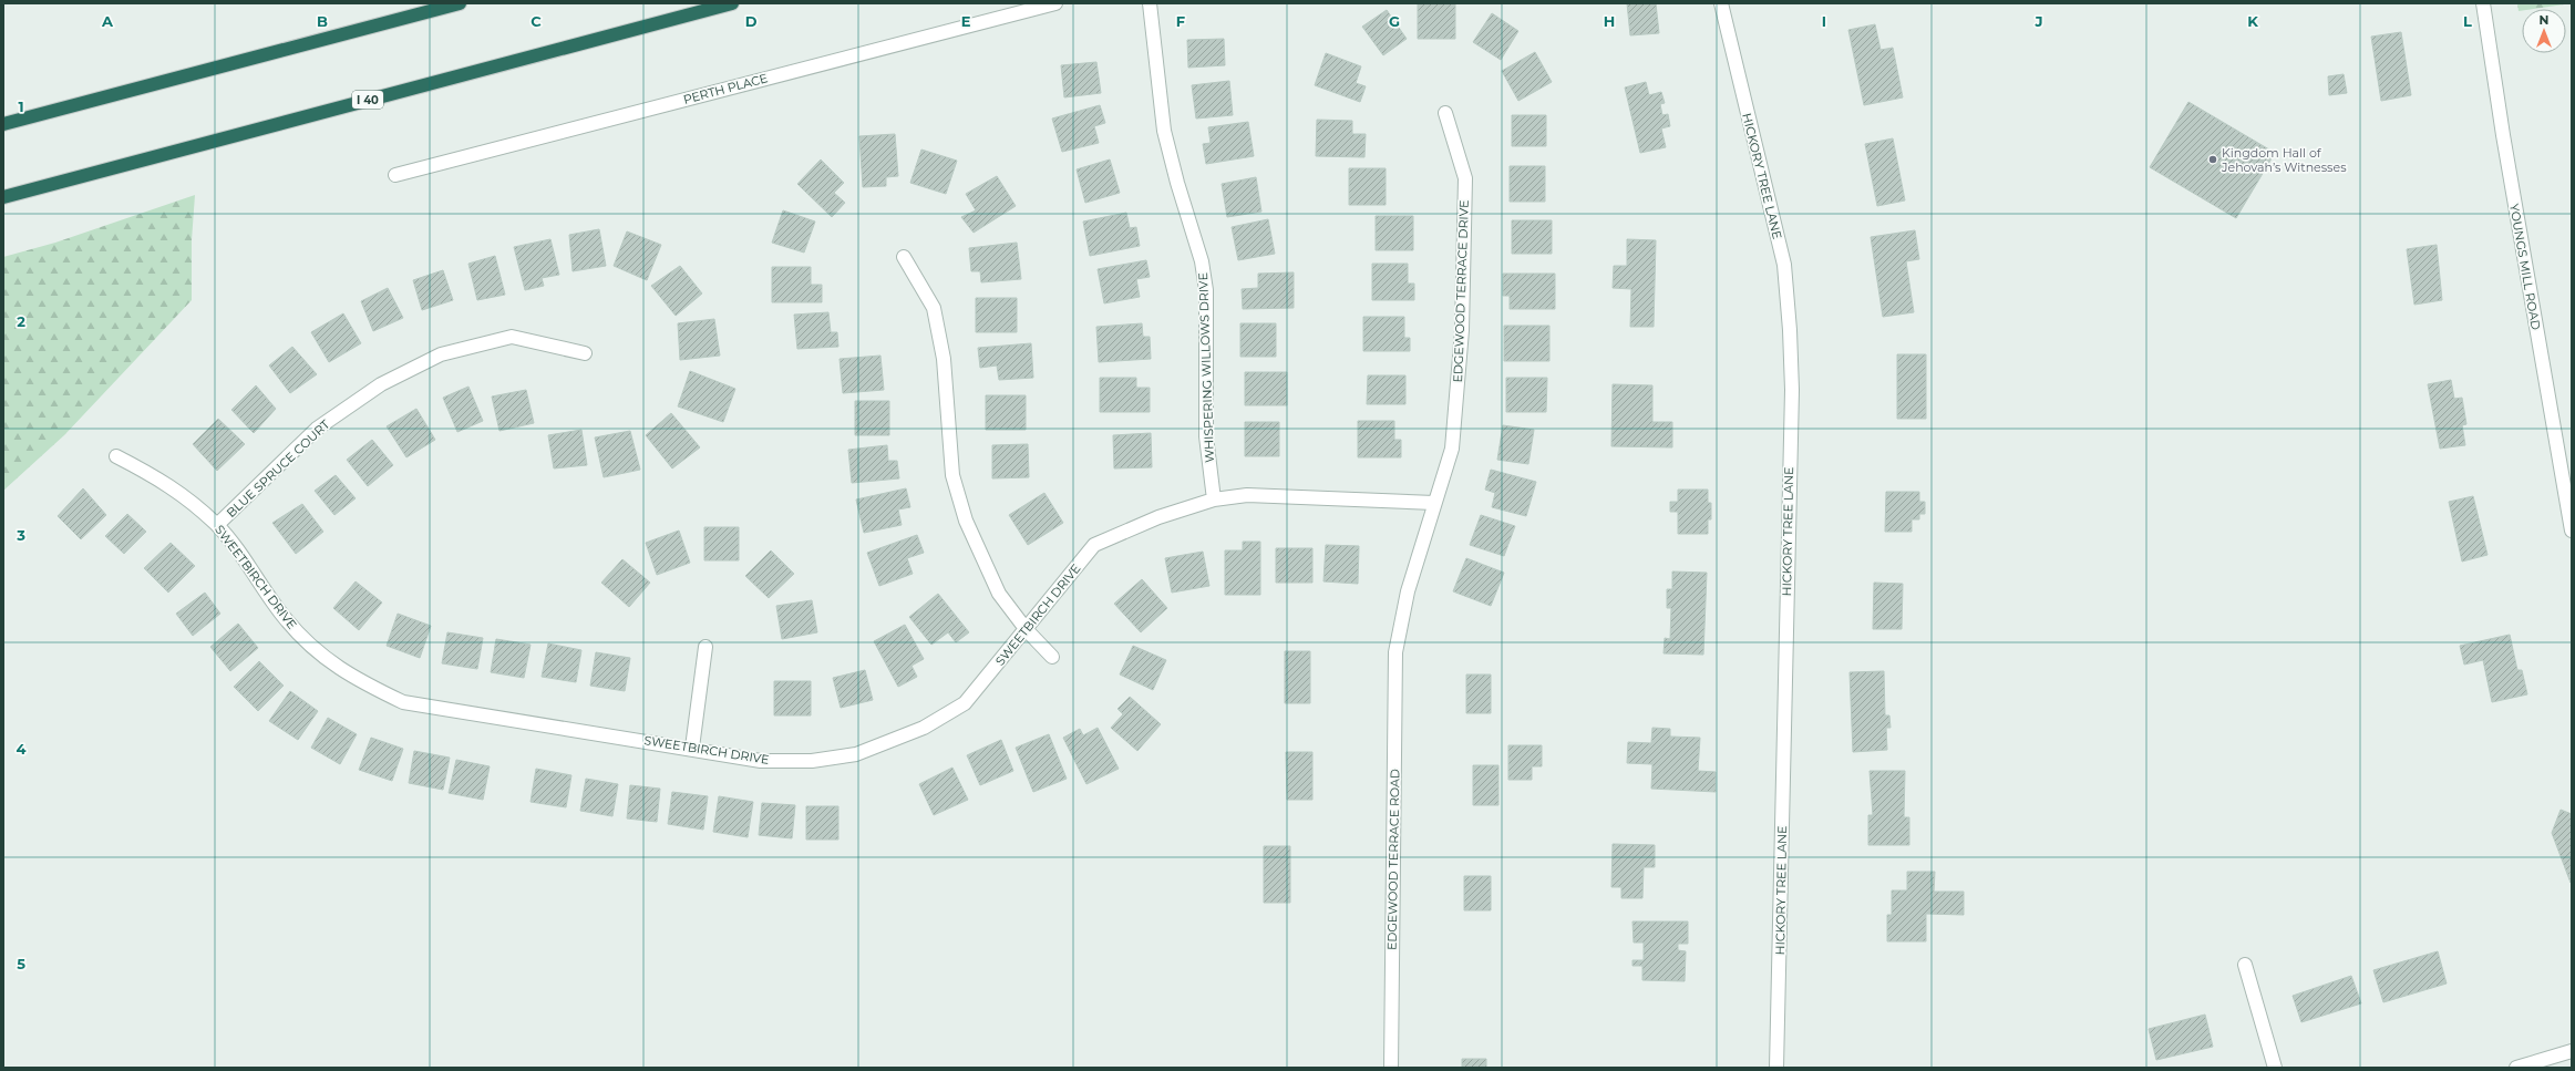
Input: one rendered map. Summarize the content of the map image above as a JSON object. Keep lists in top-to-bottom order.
{
  "streets": {
    "highway": ["I 40"],
    "street": [
      "PERTH PLACE",
      "HICKORY TREE LANE",
      "YOUNGS MILL ROAD",
      "EDGEWOOD TERRACE DRIVE",
      "WHISPERING WILLOWS DRIVE",
      "BLUE SPRUCE COURT",
      "SWEETBIRCH DRIVE",
      "EDGEWOOD TERRACE ROAD"
    ]
  },
  "crossings": [
    ["EDGEWOOD TERRACE DRIVE", "SWEETBIRCH DRIVE"],
    ["EDGEWOOD TERRACE DRIVE", "EDGEWOOD TERRACE ROAD"],
    ["WHISPERING WILLOWS DRIVE", "SWEETBIRCH DRIVE"],
    ["BLUE SPRUCE COURT", "SWEETBIRCH DRIVE"]
  ],
  "places": ["Kingdom Hall of Jehovah’s Witnesses"],
  "north": "top",
  "grid": {
    "columns": [
      "A",
      "B",
      "C",
      "D",
      "E",
      "F",
      "G",
      "H",
      "I",
      "J",
      "K",
      "L"
    ],
    "rows": [
      "1",
      "2",
      "3",
      "4",
      "5"
    ]
  }
}
